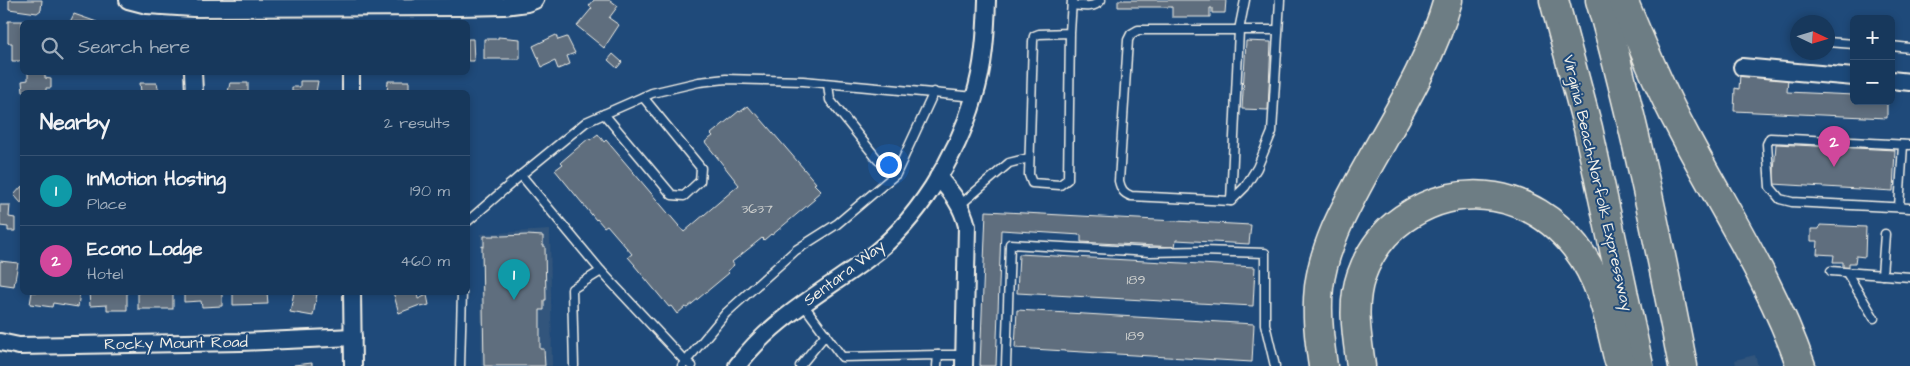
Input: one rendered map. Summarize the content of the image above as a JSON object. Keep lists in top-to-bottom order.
{
  "streets": {
    "highway": ["Virginia Beach-Norfolk Expressway"],
    "street": ["Sentara Way", "Rocky Mount Road"]
  },
  "house_numbers": ["3637", "189", "189"],
  "north": "right",
  "page": {
    "map_buttons": ["+", "−"],
    "search": "Search here",
    "heading": ["Nearby", "2 results"],
    "pins": ["2", "1"],
    "list": [
      {
        "mark": "1",
        "name": "InMotion Hosting",
        "note": "Place",
        "value": "190 m"
      },
      {
        "mark": "2",
        "name": "Econo Lodge",
        "note": "Hotel",
        "value": "460 m"
      }
    ]
  }
}
